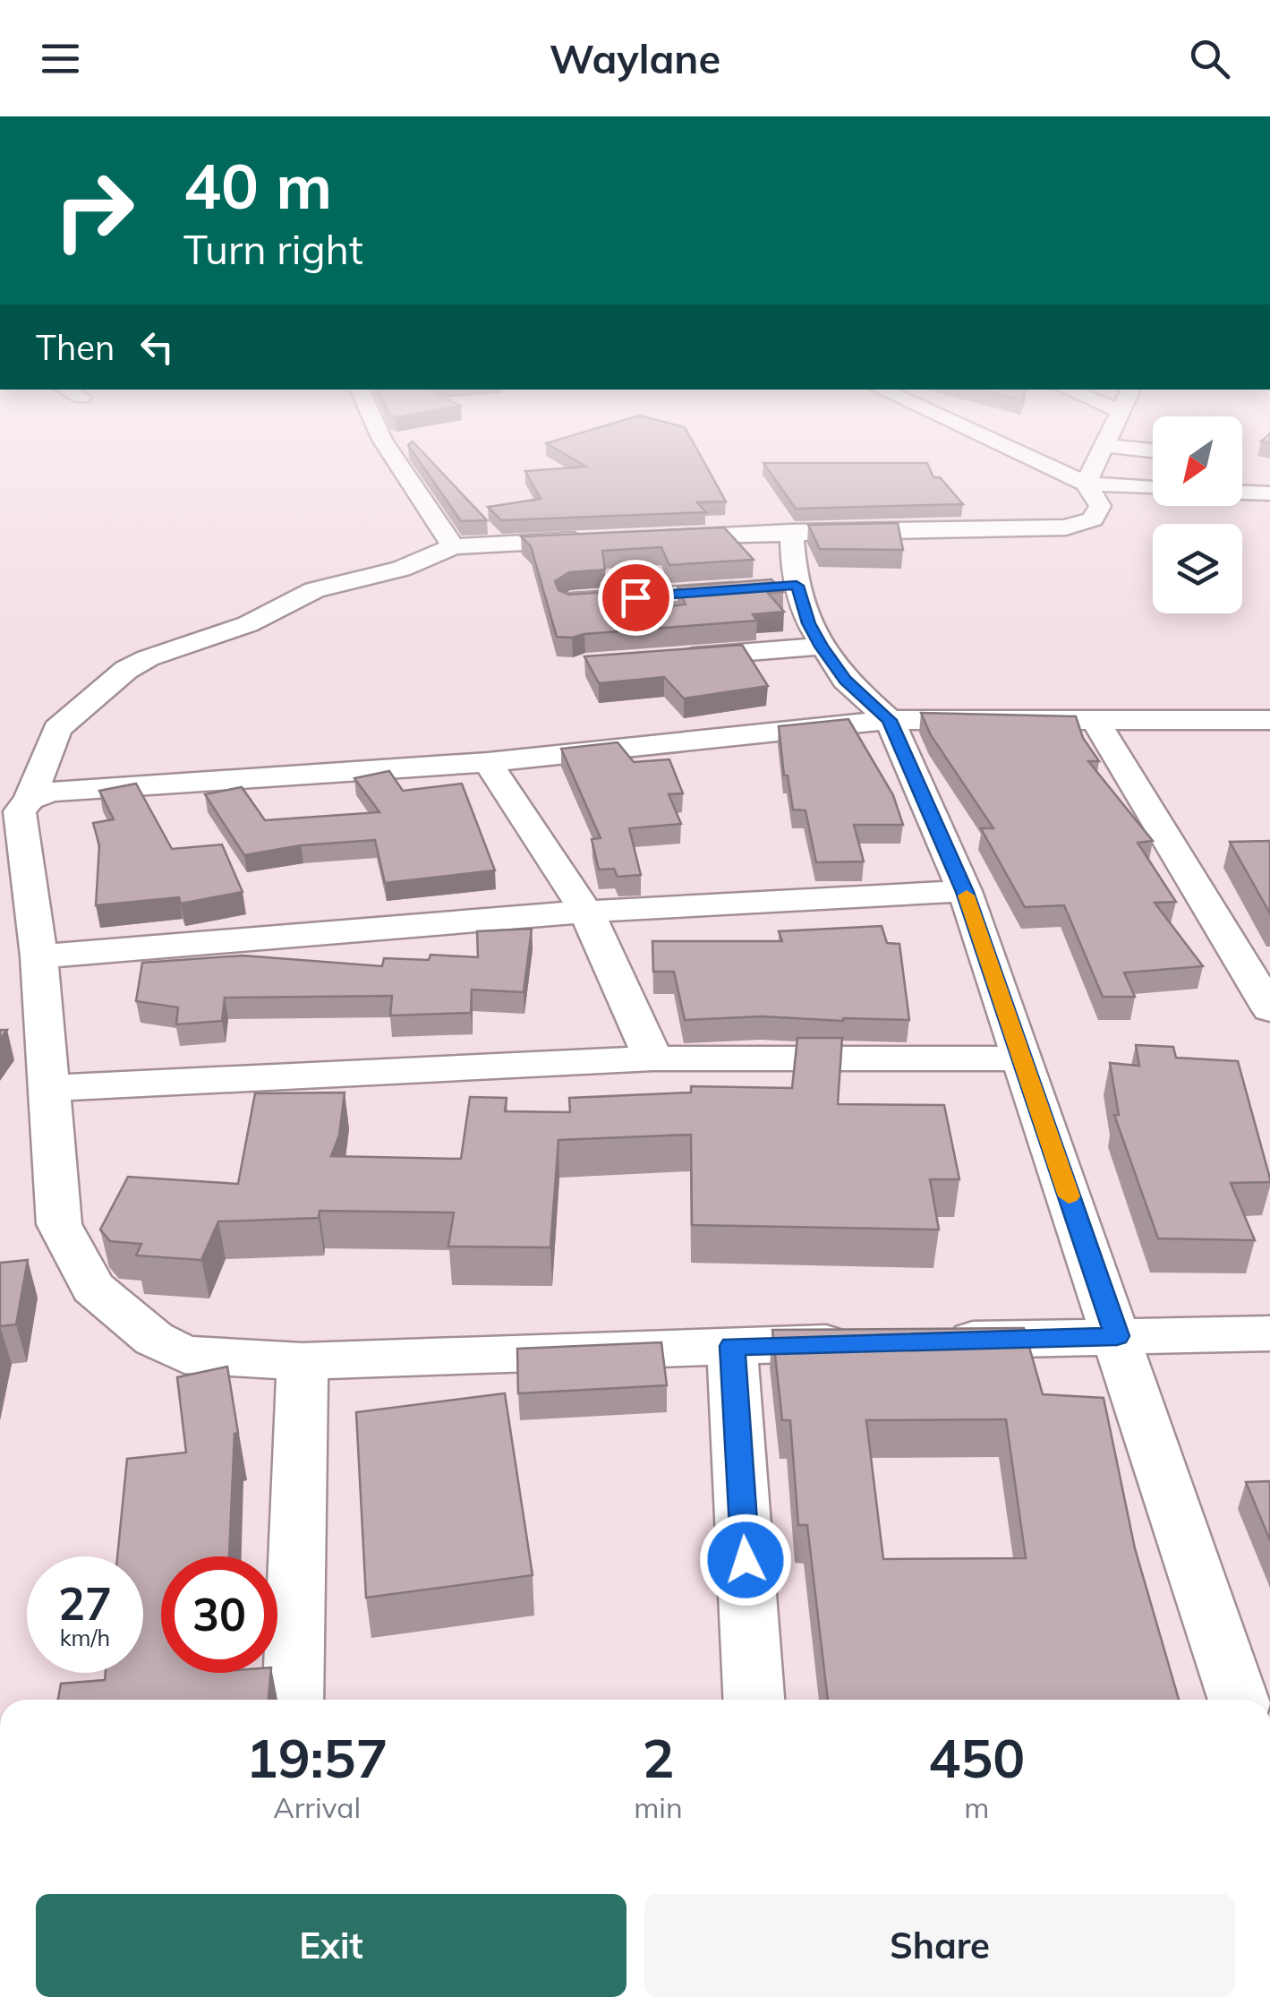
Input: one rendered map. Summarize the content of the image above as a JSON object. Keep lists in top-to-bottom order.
{
  "north": "bottom left",
  "page": {
    "header": "Waylane",
    "turn": ["40 m", "Turn right"],
    "then": "Then",
    "speed": "27 km/h",
    "limit": "30",
    "eta": [
      "19:57",
      "Arrival",
      "2",
      "min",
      "450",
      "m"
    ],
    "buttons": ["Exit", "Share"]
  }
}
